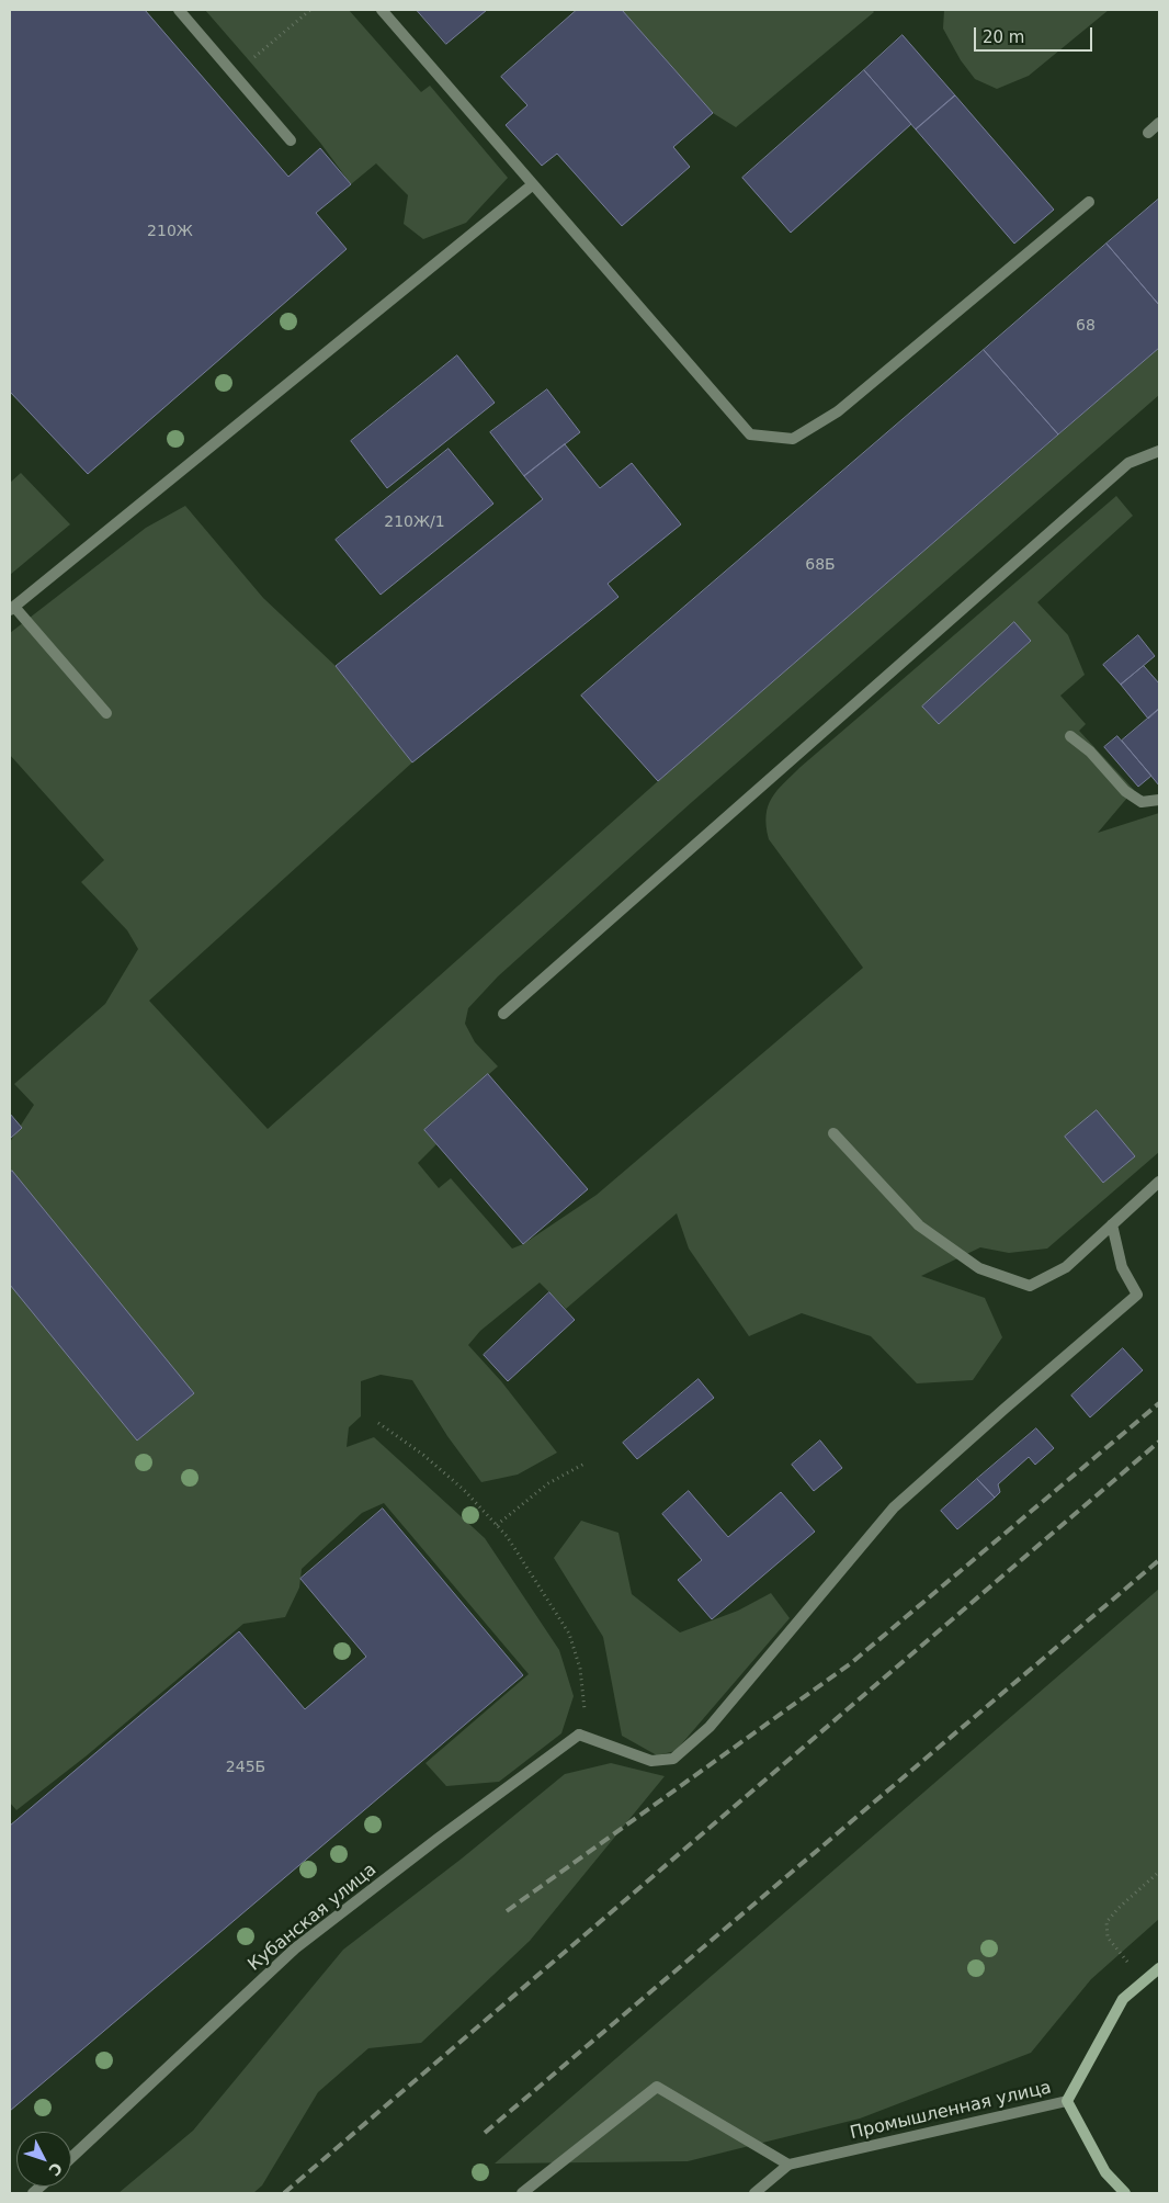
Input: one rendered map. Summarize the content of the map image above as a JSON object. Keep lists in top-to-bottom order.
{
  "streets": {
    "main road": ["Промышленная улица"],
    "street": ["Кубанская улица"]
  },
  "house_numbers": [
    "210Ж",
    "68",
    "210Ж/1",
    "68Б",
    "245Б"
  ],
  "scale_bar": "20 m",
  "north": "bottom right"
}
